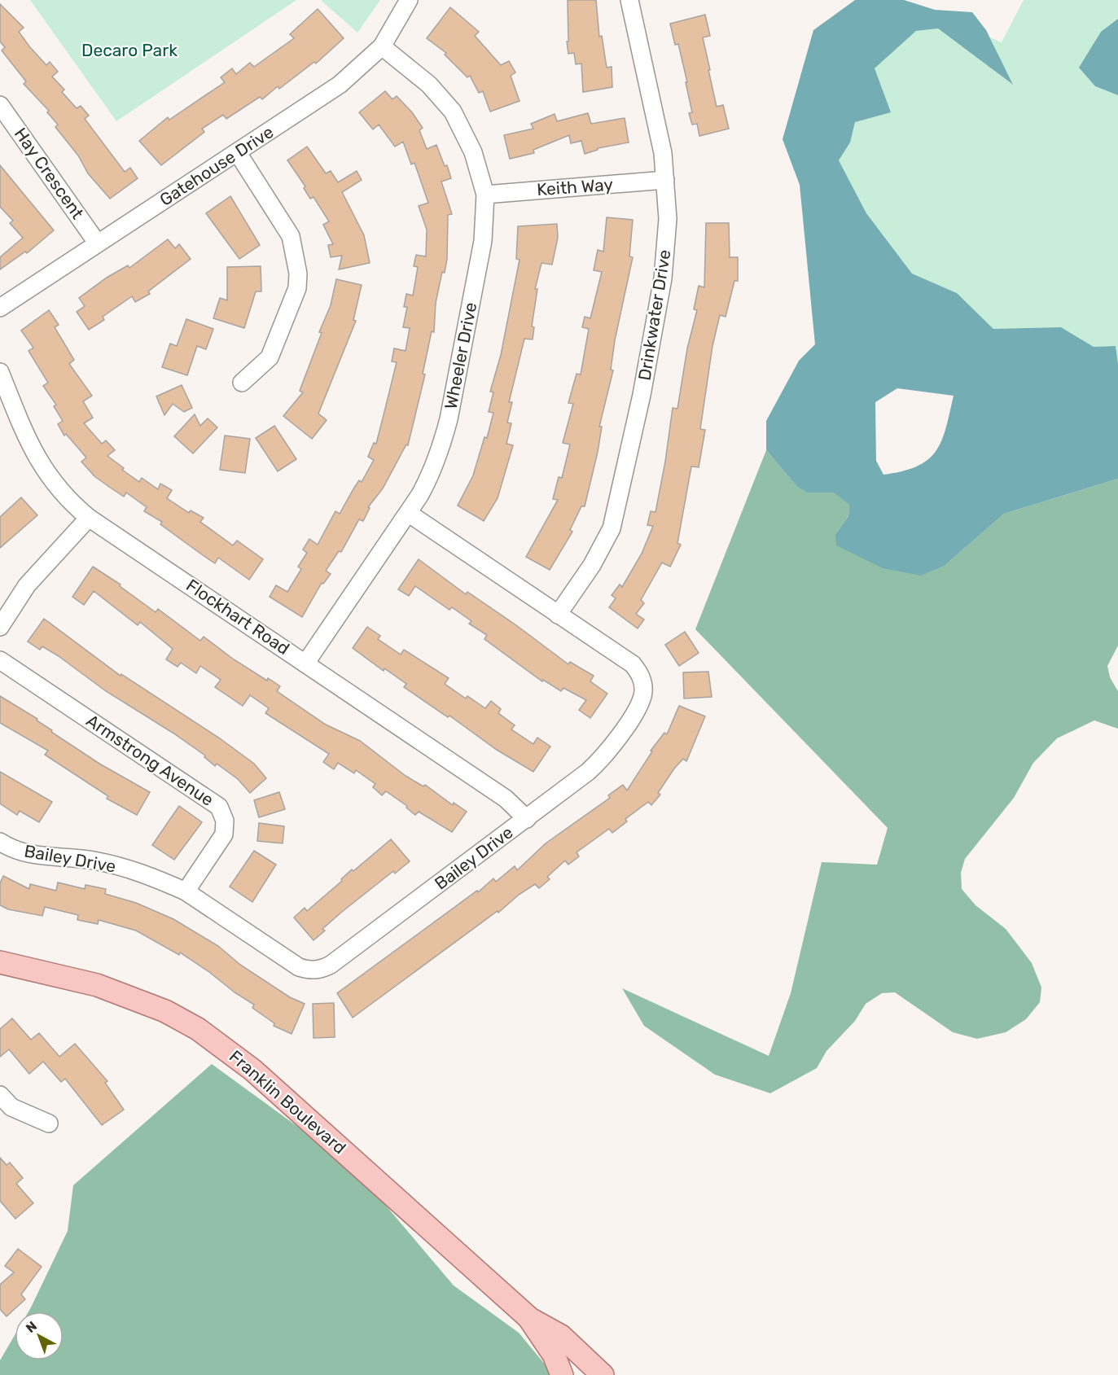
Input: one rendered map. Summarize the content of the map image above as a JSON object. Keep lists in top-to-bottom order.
{
  "streets": {
    "main road": ["Franklin Boulevard"],
    "street": [
      "Gatehouse Drive",
      "Hay Crescent",
      "Keith Way",
      "Drinkwater Drive",
      "Wheeler Drive",
      "Flockhart Road",
      "Armstrong Avenue",
      "Bailey Drive"
    ]
  },
  "crossings": [
    ["Gatehouse Drive", "Hay Crescent"],
    ["Gatehouse Drive", "Wheeler Drive"],
    ["Keith Way", "Drinkwater Drive"],
    ["Keith Way", "Wheeler Drive"],
    ["Drinkwater Drive", "Bailey Drive"],
    ["Wheeler Drive", "Flockhart Road"],
    ["Wheeler Drive", "Bailey Drive"],
    ["Flockhart Road", "Bailey Drive"],
    ["Armstrong Avenue", "Bailey Drive"]
  ],
  "parks": ["Decaro Park"],
  "north": "top left"
}
